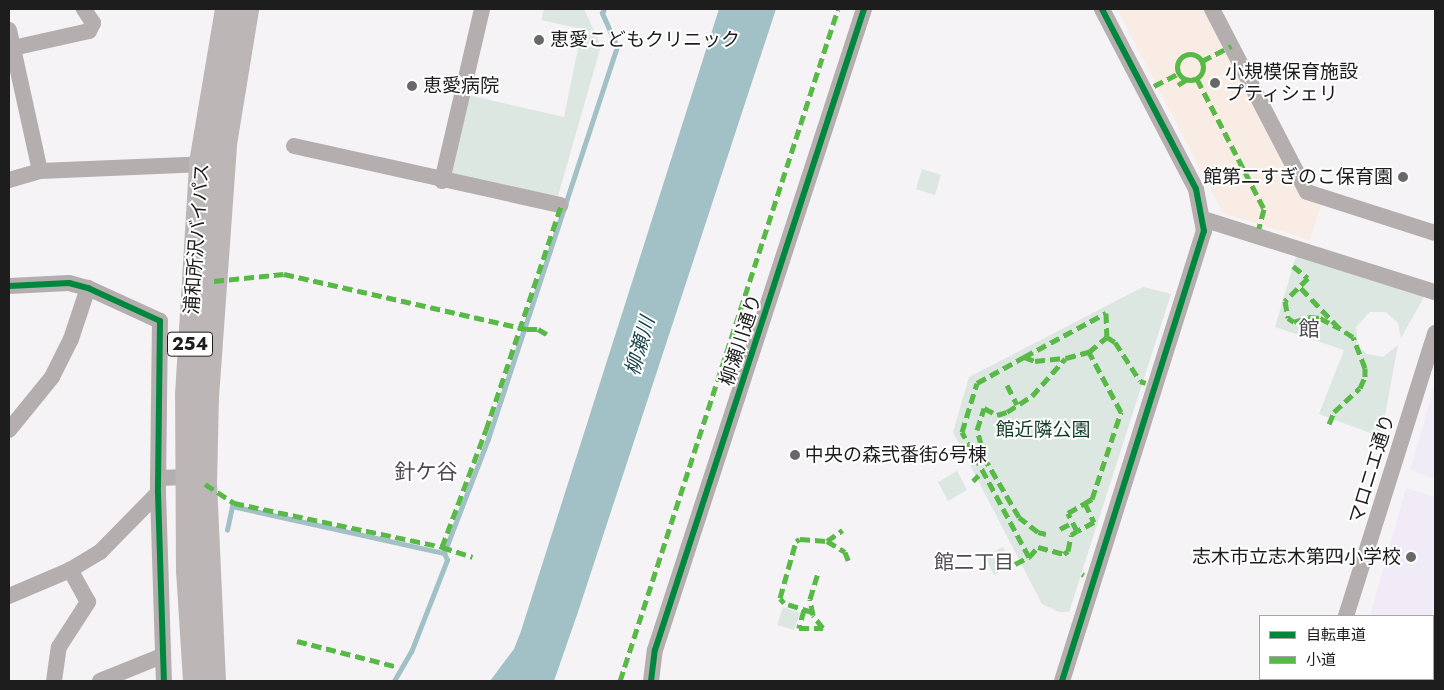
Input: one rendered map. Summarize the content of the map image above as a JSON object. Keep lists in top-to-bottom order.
{
  "streets": {
    "highway": ["浦和所沢バイパス", "254"],
    "street": ["柳瀬川通り", "マロニエ通り"]
  },
  "districts": ["館", "針ケ谷", "館二丁目"],
  "water": ["柳瀬川"],
  "parks": ["館近隣公園"],
  "places": [
    "恵愛こどもクリニック",
    "小規模保育施設 プティシェリ",
    "恵愛病院",
    "館第二すぎのこ保育園",
    "中央の森弐番街6号棟",
    "志木市立志木第四小学校"
  ],
  "legend": ["自転車道", "小道"]
}
